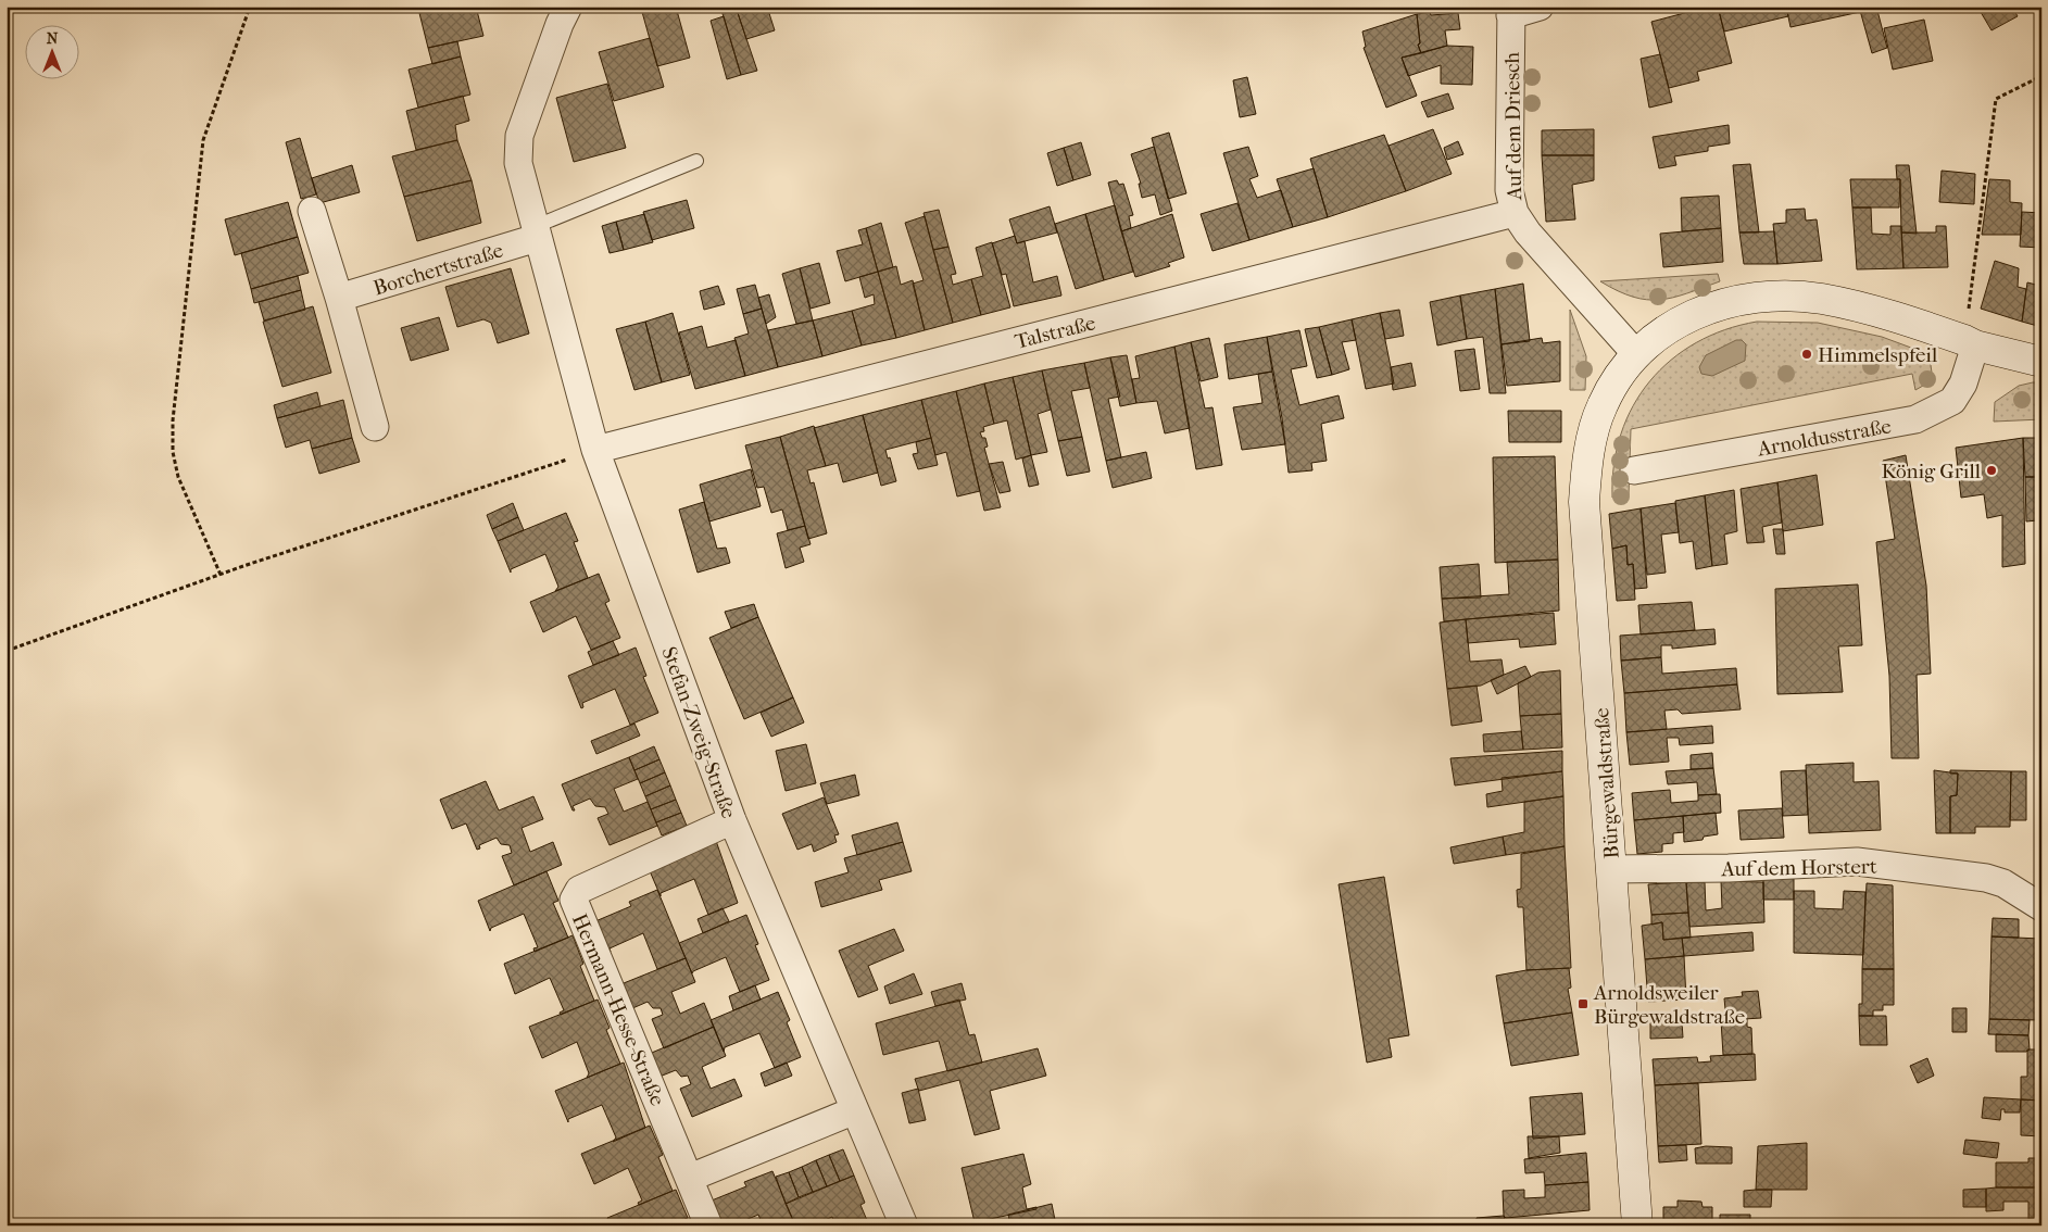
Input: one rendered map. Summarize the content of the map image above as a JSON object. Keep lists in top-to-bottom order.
{
  "streets": {
    "main road": ["Bürgewaldstraße"],
    "street": [
      "Auf dem Driesch",
      "Borchertstraße",
      "Talstraße",
      "Arnoldusstraße",
      "Stefan-Zweig-Straße",
      "Auf dem Horstert",
      "Hermann-Hesse-Straße"
    ]
  },
  "crossings": [
    ["Auf dem Driesch", "Talstraße"],
    ["Auf dem Driesch", "Bürgewaldstraße"],
    ["Borchertstraße", "Stefan-Zweig-Straße"],
    ["Talstraße", "Stefan-Zweig-Straße"],
    ["Stefan-Zweig-Straße", "Hermann-Hesse-Straße"],
    ["Bürgewaldstraße", "Auf dem Horstert"]
  ],
  "places": {
    "other": ["Himmelspfeil", "König Grill"],
    "transit": ["Arnoldsweiler Bürgewaldstraße"]
  },
  "north": "top"
}
